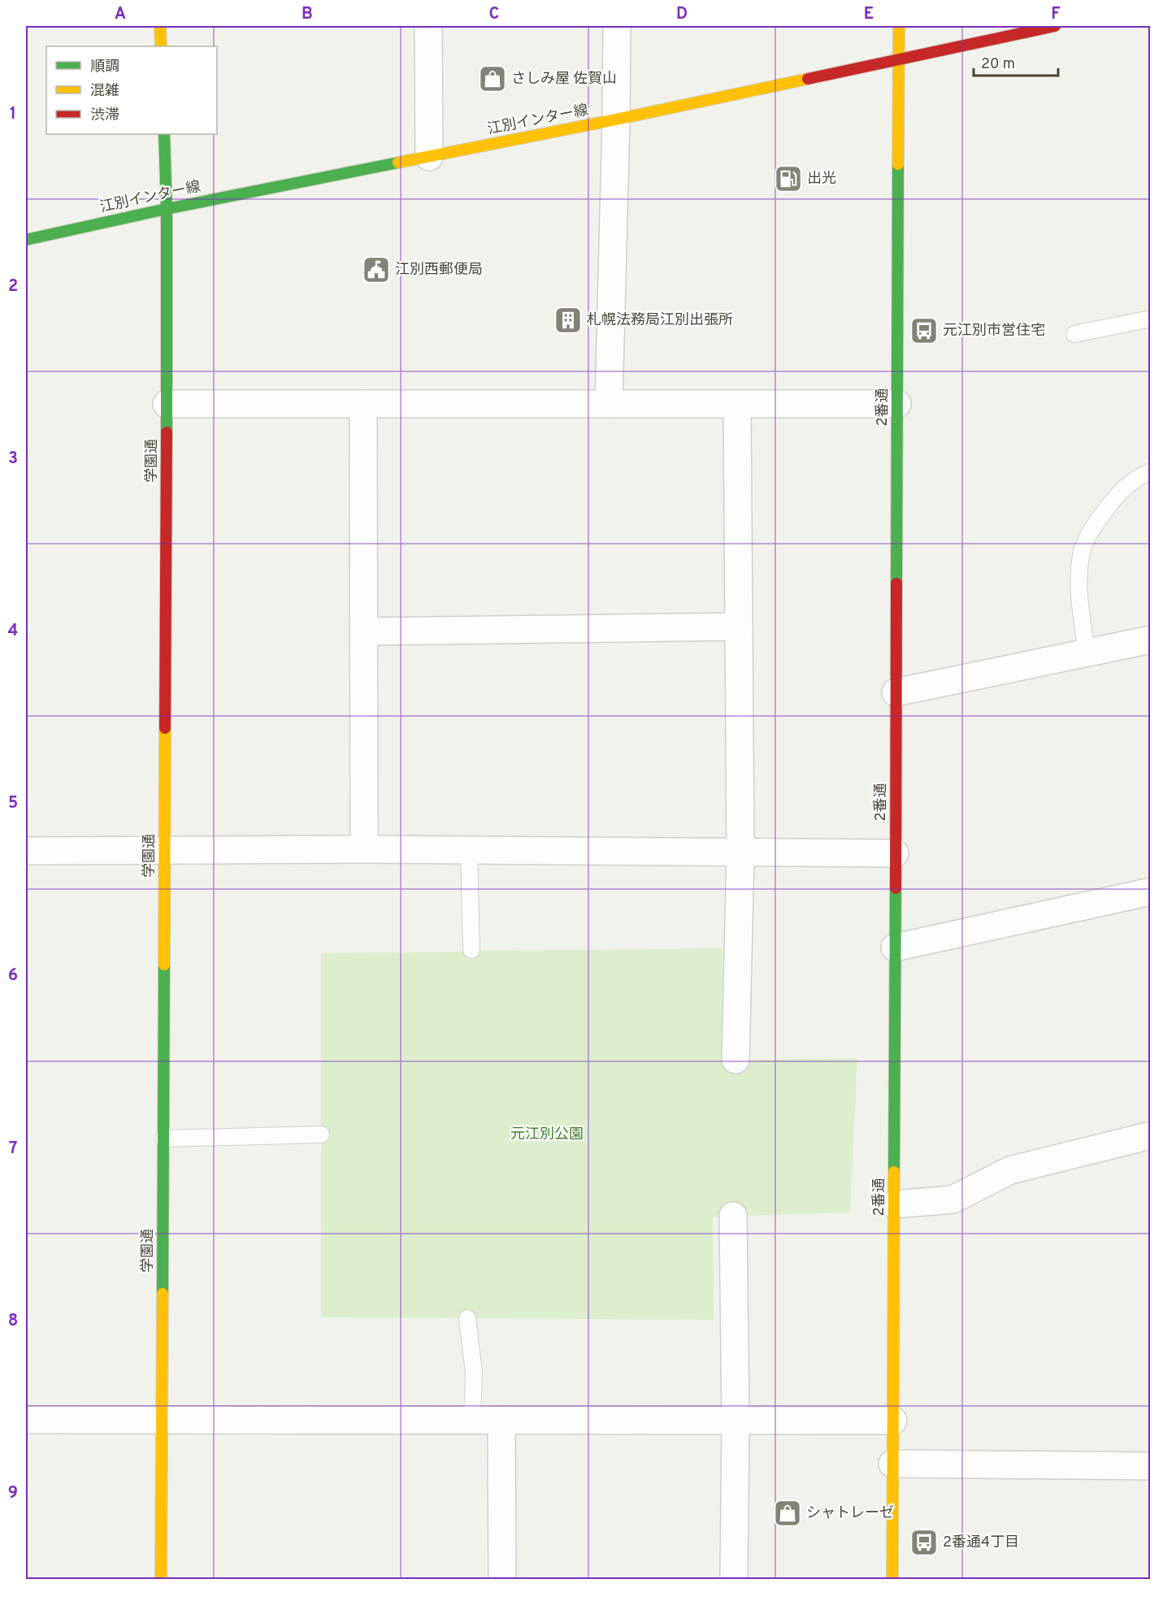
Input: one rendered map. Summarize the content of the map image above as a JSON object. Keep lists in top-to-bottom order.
{
  "streets": {
    "street": ["江別インター線", "2番通", "学園通"]
  },
  "crossings": [
    ["江別インター線", "2番通"],
    ["江別インター線", "学園通"]
  ],
  "parks": ["元江別公園"],
  "places": {
    "shop": ["さしみ屋 佐賀山", "シャトレーゼ"],
    "fuel station": ["出光"],
    "public building": ["江別西郵便局"],
    "building": ["札幌法務局江別出張所"],
    "bus stop": ["元江別市営住宅", "2番通4丁目"]
  },
  "legend": ["順調", "混雑", "渋滞"],
  "scale_bar": "20 m",
  "grid": {
    "columns": [
      "A",
      "B",
      "C",
      "D",
      "E",
      "F"
    ],
    "rows": [
      "1",
      "2",
      "3",
      "4",
      "5",
      "6",
      "7",
      "8",
      "9"
    ]
  }
}
